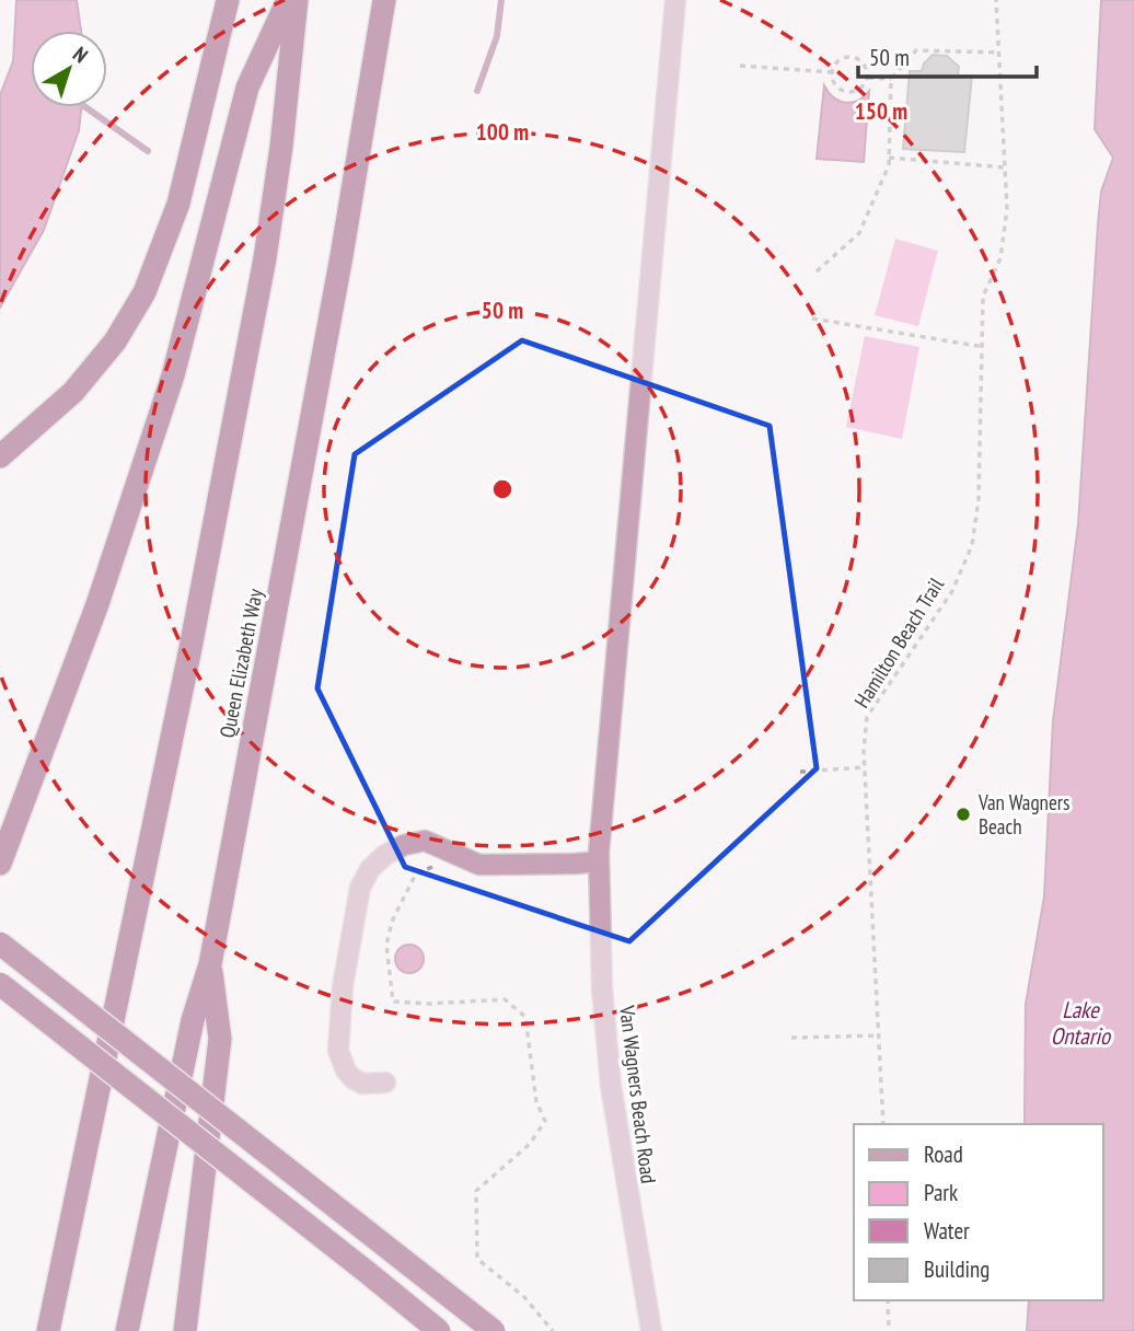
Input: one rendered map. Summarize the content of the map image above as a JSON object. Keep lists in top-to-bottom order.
{
  "streets": {
    "highway": ["Queen Elizabeth Way"],
    "street": ["Van Wagners Beach Road"],
    "path": ["Hamilton Beach Trail"]
  },
  "water": ["Lake Ontario"],
  "places": ["Van Wagners Beach"],
  "legend": [
    "Road",
    "Park",
    "Water",
    "Building"
  ],
  "scale_bar": "50 m",
  "north": "top right",
  "rings": ["150 m", "100 m", "50 m"]
}
